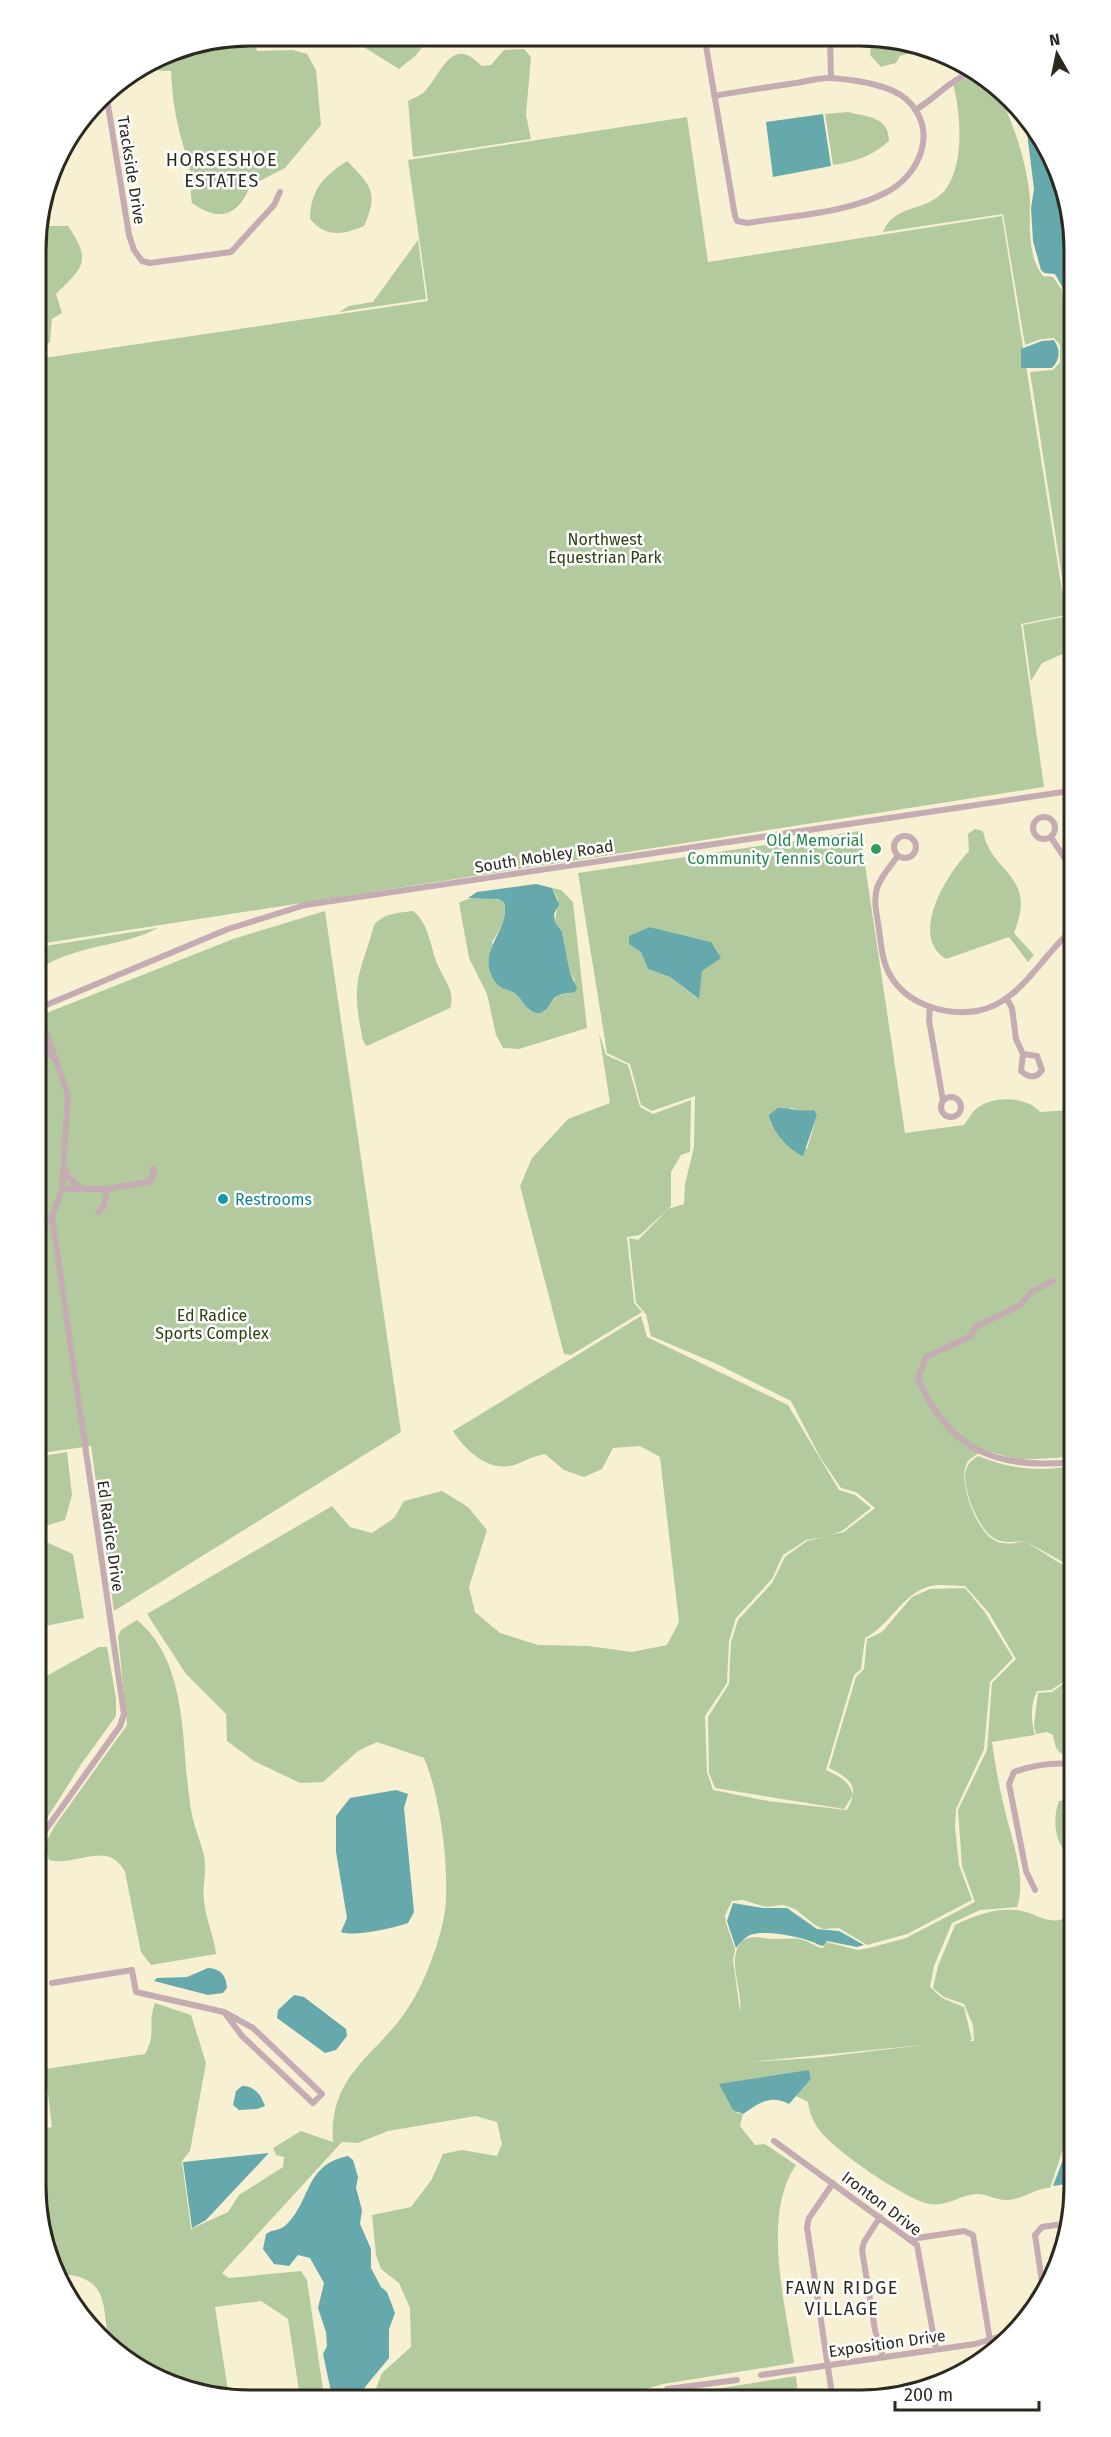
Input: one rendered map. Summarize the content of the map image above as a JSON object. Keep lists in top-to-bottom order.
{
  "streets": {
    "street": [
      "Trackside Drive",
      "South Mobley Road",
      "Ed Radice Drive",
      "Ironton Drive",
      "Exposition Drive"
    ]
  },
  "crossings": [
    ["Ironton Drive", "Exposition Drive"]
  ],
  "districts": ["HORSESHOE ESTATES", "FAWN RIDGE VILLAGE"],
  "parks": ["Northwest Equestrian Park", "Ed Radice Sports Complex"],
  "places": ["Old Memorial Community Tennis Court", "Restrooms"],
  "scale_bar": "200 m",
  "north": "top"
}
